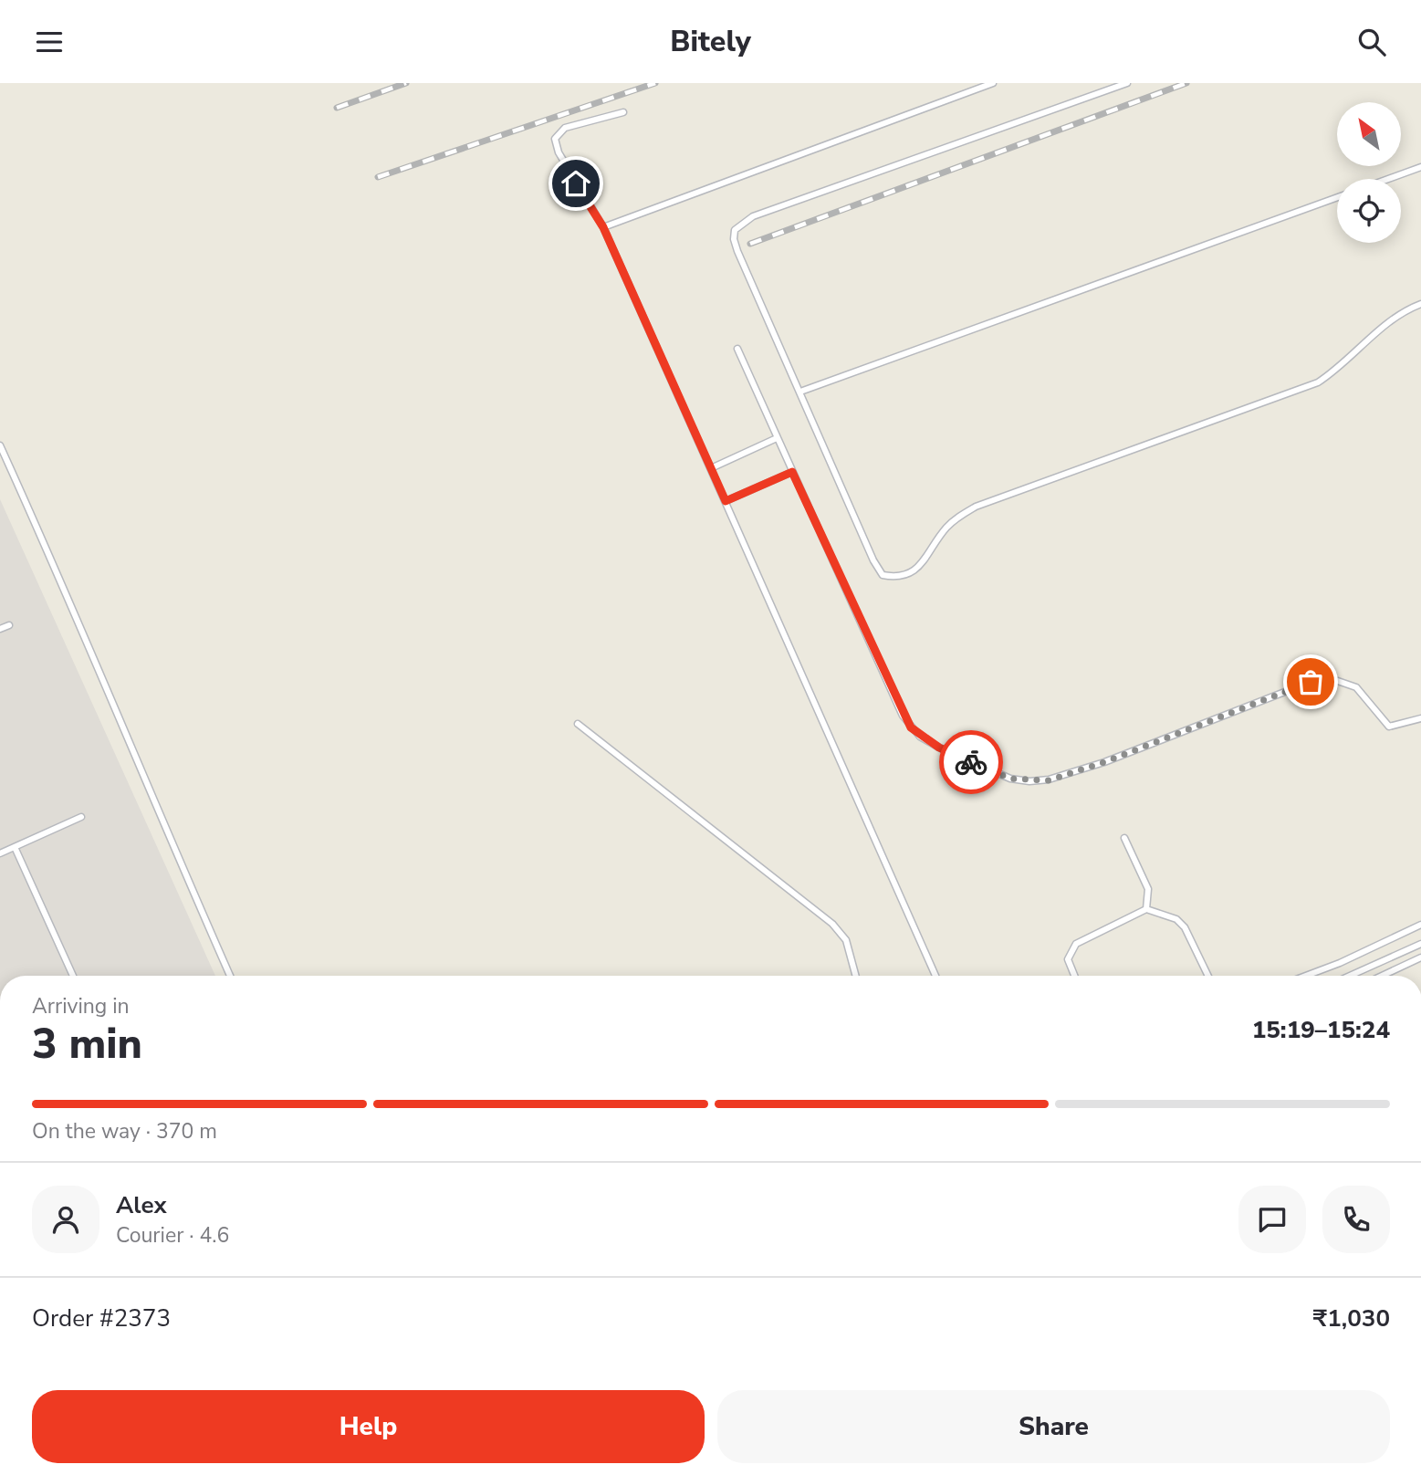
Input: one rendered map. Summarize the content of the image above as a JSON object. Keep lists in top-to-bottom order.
{
  "north": "top left",
  "page": {
    "header": "Bitely",
    "heading": ["3 min", "Arriving in", "15:19–15:24"],
    "panel": [
      "Alex",
      "Courier · 4.6",
      "Order #2373",
      "₹1,030"
    ],
    "bar": "On the way · 370 m",
    "buttons": ["Help", "Share"]
  }
}
